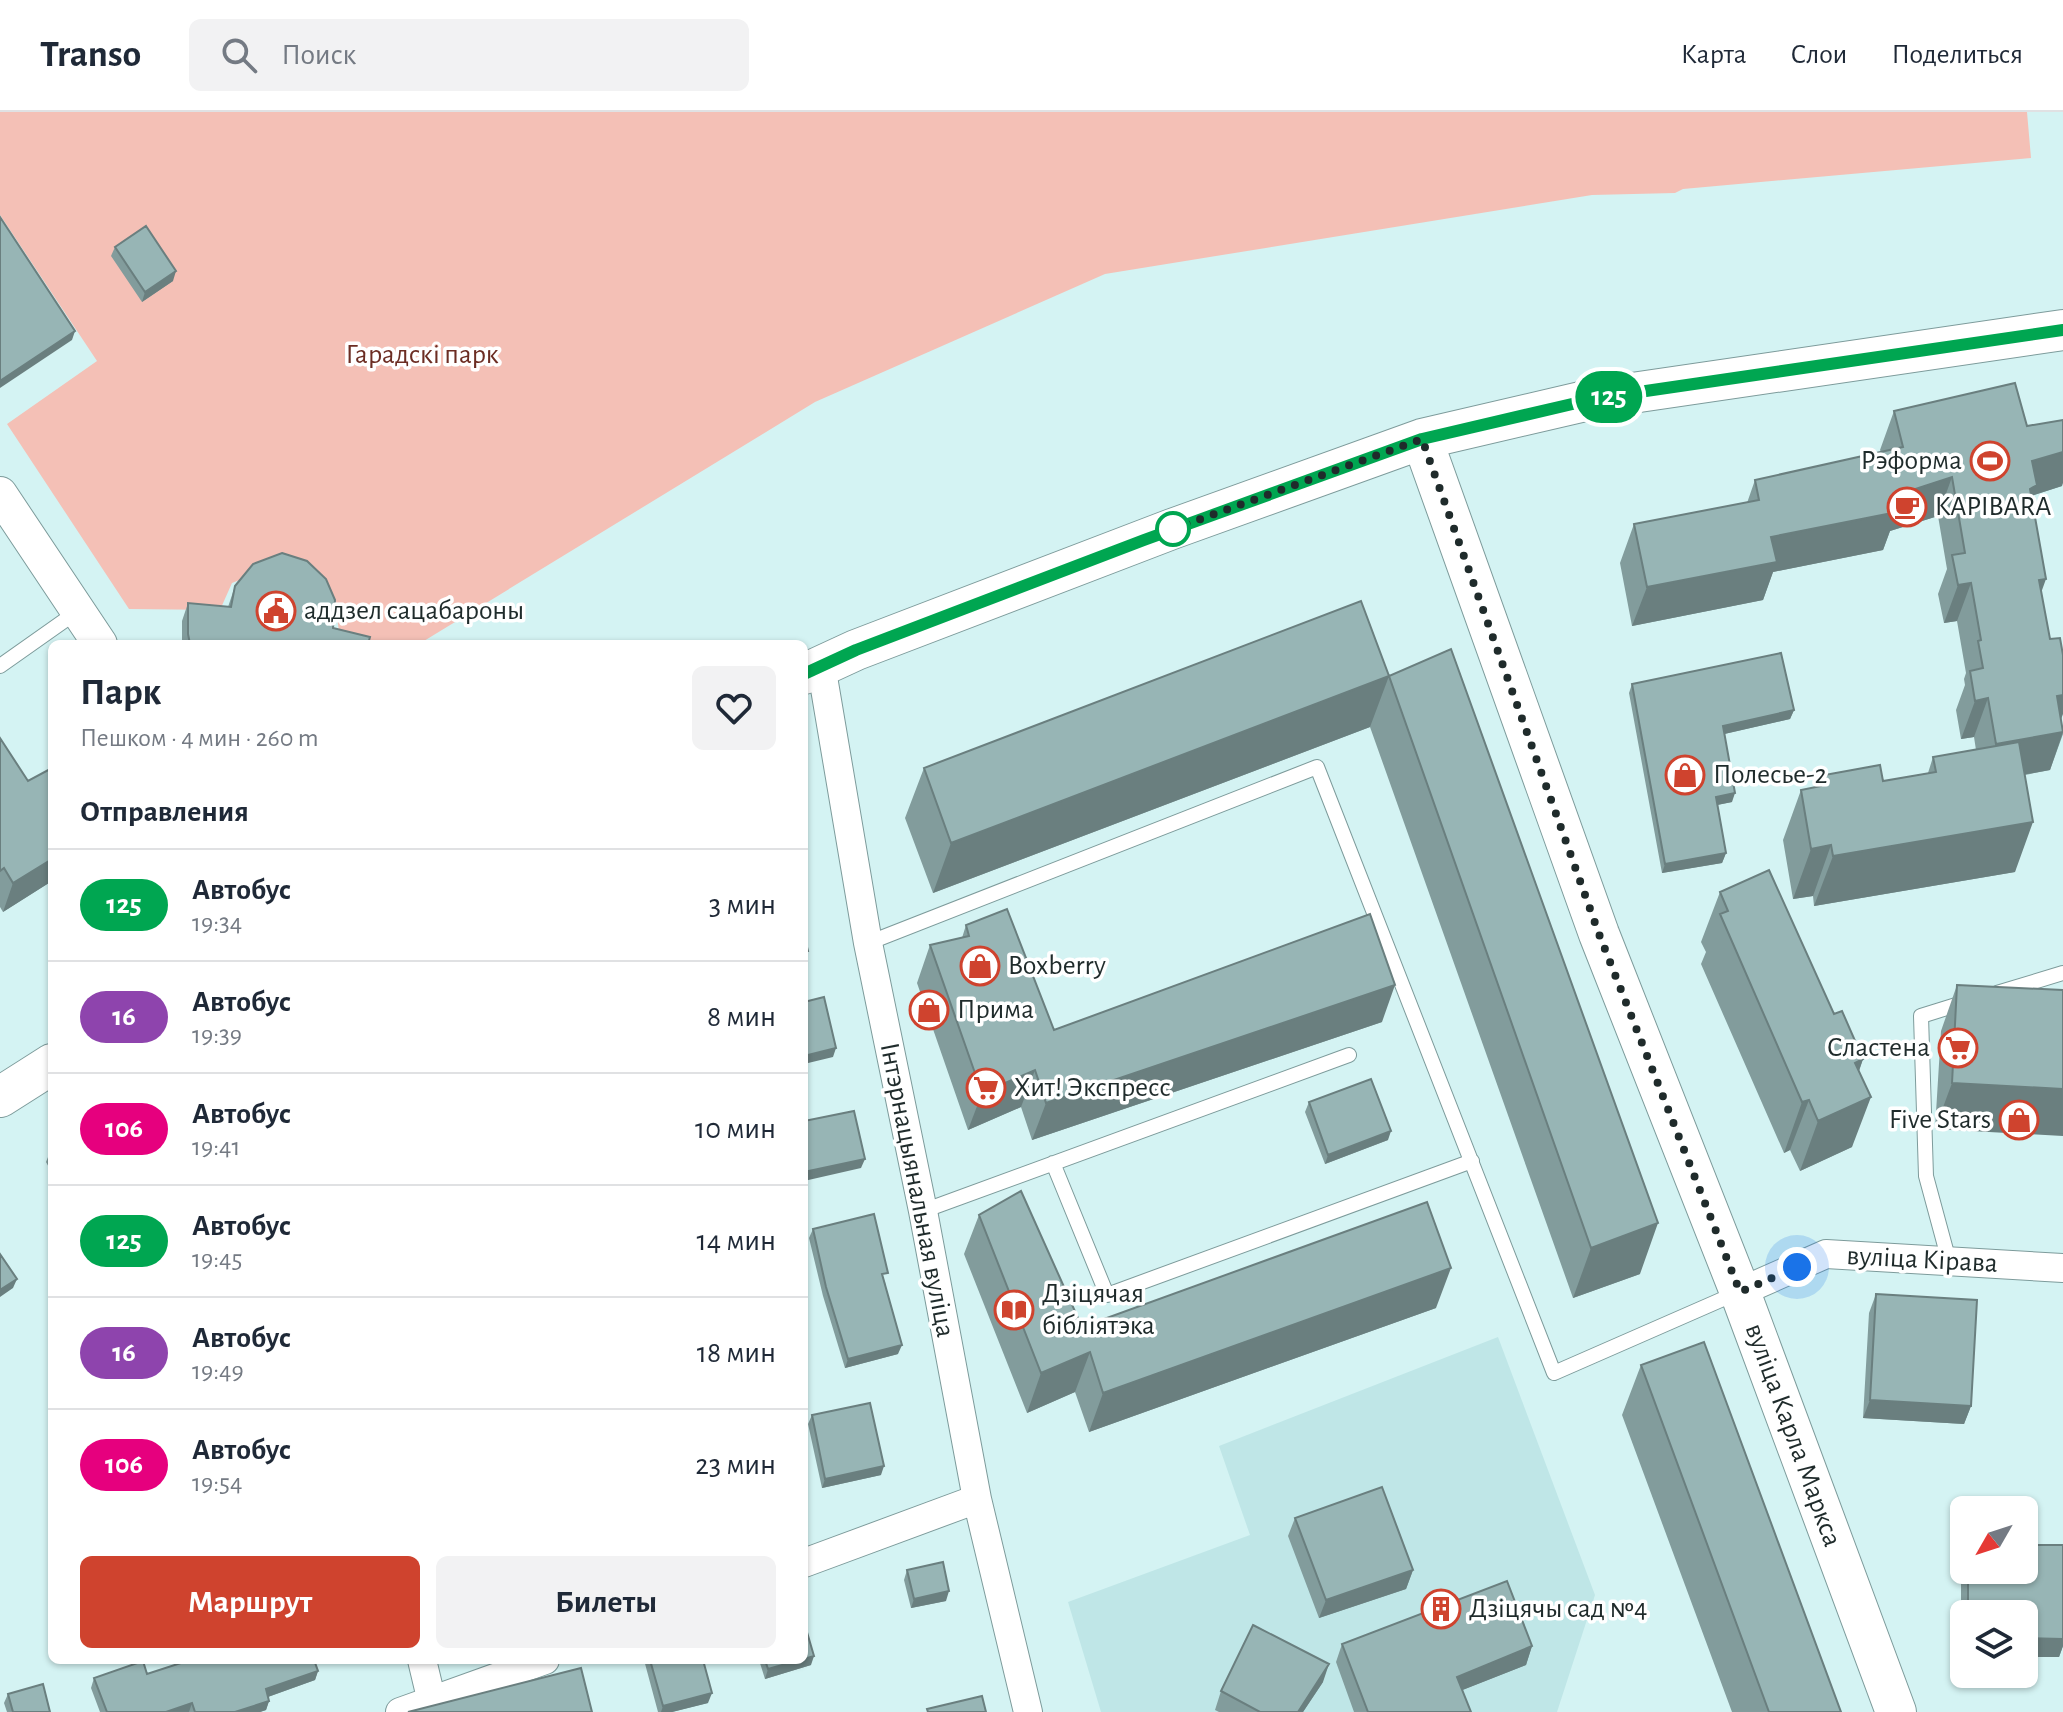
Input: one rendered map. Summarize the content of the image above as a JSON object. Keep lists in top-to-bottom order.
{
  "streets": {
    "main road": ["вуліца Карла Маркса"],
    "street": ["Інтэрнацыянальная вуліца", "вуліца Кірава"]
  },
  "crossings": [
    ["вуліца Кірава", "вуліца Карла Маркса"]
  ],
  "parks": ["Гарадскі парк"],
  "places": {
    "sports": ["Рэформа"],
    "cafe": ["KAPIBARA"],
    "public building": ["аддзел сацабароны"],
    "shop": [
      "Полесье-2",
      "Boxberry",
      "Прима",
      "Five Stars"
    ],
    "supermarket": ["Сластена", "Хит! Экспресс"],
    "library": ["Дзіцячая бібліятэка"],
    "building": ["Дзіцячы сад №4"]
  },
  "lines": ["bus line 125"],
  "north": "bottom left",
  "page": {
    "header": "Transo",
    "search": "Поиск",
    "nav": ["Карта", "Слои", "Поделиться"],
    "on_map": "125",
    "heading": [
      ["Парк", "Пешком · 4 мин · 260 m"],
      "Отправления"
    ],
    "list": [
      {
        "mark": "125",
        "name": "Автобус",
        "note": "19:34",
        "value": "3 мин"
      },
      {
        "mark": "16",
        "name": "Автобус",
        "note": "19:39",
        "value": "8 мин"
      },
      {
        "mark": "106",
        "name": "Автобус",
        "note": "19:41",
        "value": "10 мин"
      },
      {
        "mark": "125",
        "name": "Автобус",
        "note": "19:45",
        "value": "14 мин"
      },
      {
        "mark": "16",
        "name": "Автобус",
        "note": "19:49",
        "value": "18 мин"
      },
      {
        "mark": "106",
        "name": "Автобус",
        "note": "19:54",
        "value": "23 мин"
      }
    ],
    "buttons": ["Маршрут", "Билеты"]
  }
}
